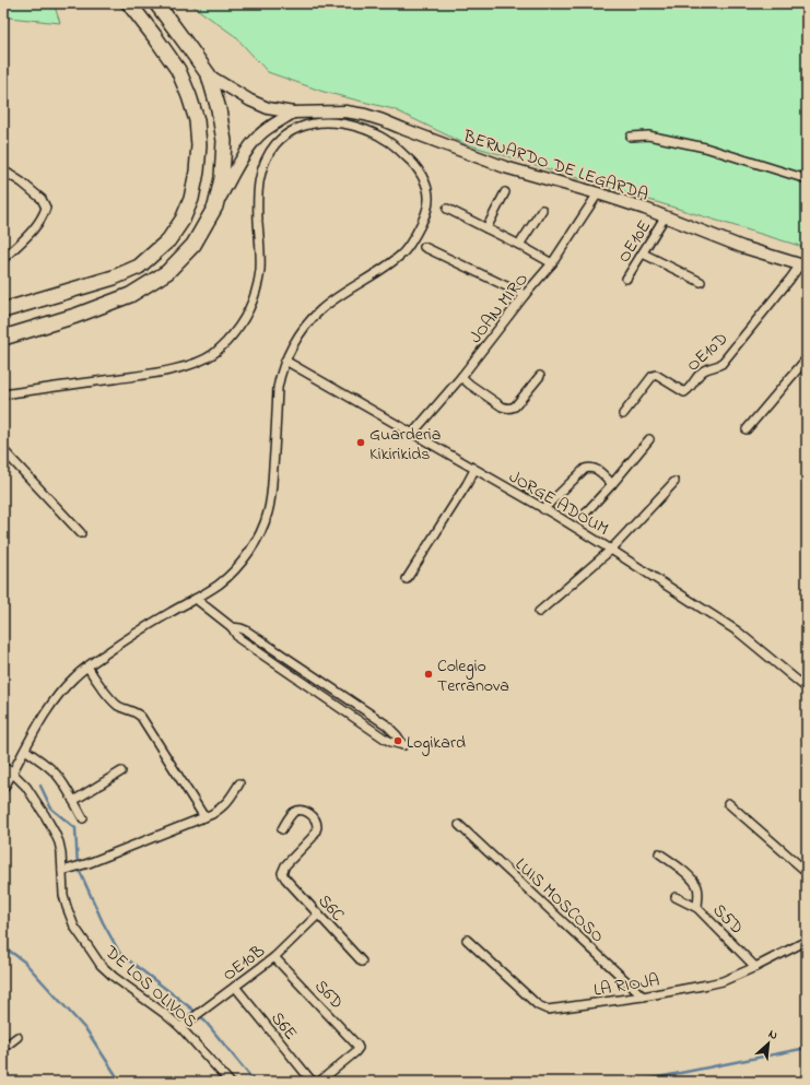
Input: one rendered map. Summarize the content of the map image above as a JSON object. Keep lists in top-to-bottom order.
{
  "streets": {
    "street": [
      "BERNARDO DE LEGARDA",
      "OE10E",
      "JOAN MIRO",
      "OE10D",
      "JORGE ADOUM",
      "LUIS MOSCOSO",
      "S6C",
      "S5D",
      "OE10B",
      "LA RIOJA",
      "DE LOS OLIVOS",
      "S6D",
      "S6E"
    ]
  },
  "crossings": [
    ["BERNARDO DE LEGARDA", "OE10E"],
    ["BERNARDO DE LEGARDA", "JOAN MIRO"],
    ["BERNARDO DE LEGARDA", "OE10D"],
    ["JOAN MIRO", "JORGE ADOUM"],
    ["LUIS MOSCOSO", "LA RIOJA"],
    ["S6C", "OE10B"],
    ["S5D", "LA RIOJA"],
    ["OE10B", "DE LOS OLIVOS"],
    ["OE10B", "S6D"],
    ["OE10B", "S6E"]
  ],
  "places": ["Guarderia Kikirikids", "Colegio Terranova", "Logikard"],
  "north": "top right"
}
